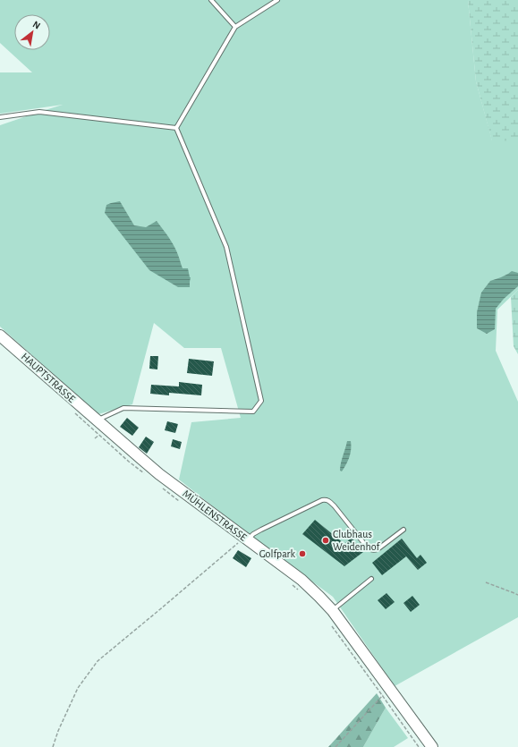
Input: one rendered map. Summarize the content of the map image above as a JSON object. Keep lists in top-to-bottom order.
{
  "streets": {
    "main road": ["HAUPTSTRASSE", "MÜHLENSTRASSE"]
  },
  "crossings": [
    ["HAUPTSTRASSE", "MÜHLENSTRASSE"]
  ],
  "places": ["Clubhaus Weidenhof", "Golfpark"],
  "north": "top right"
}
